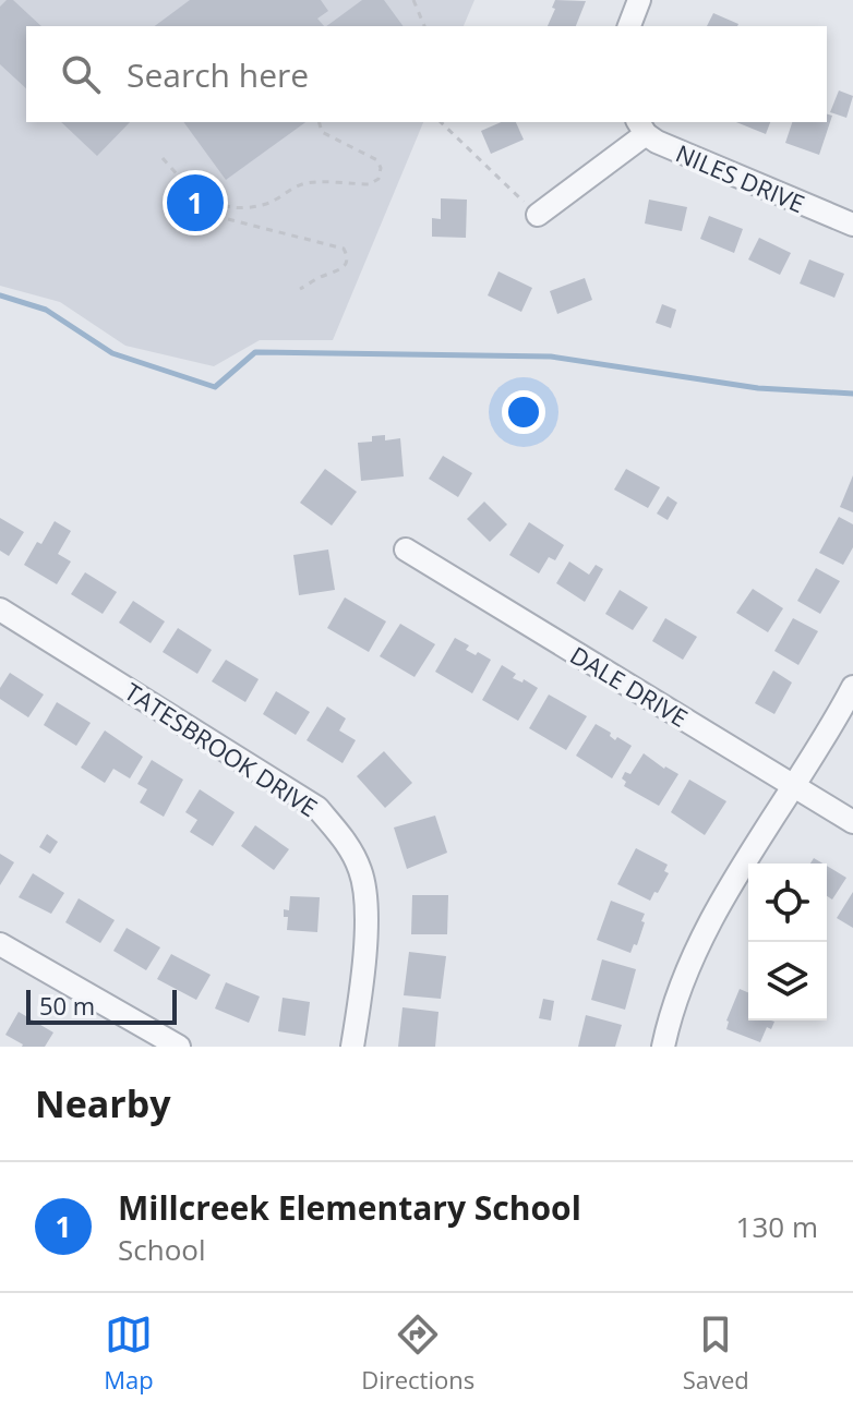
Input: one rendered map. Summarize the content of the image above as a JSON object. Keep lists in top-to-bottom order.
{
  "streets": {
    "street": ["NILES DRIVE", "DALE DRIVE", "TATESBROOK DRIVE"]
  },
  "scale_bar": "50 m",
  "page": {
    "search": "Search here",
    "pins": "1",
    "scale": "50 m",
    "heading": "Nearby",
    "list": [
      {
        "mark": "1",
        "name": "Millcreek Elementary School",
        "note": "School",
        "value": "130 m"
      }
    ],
    "nav": ["Map", "Directions", "Saved"]
  }
}
